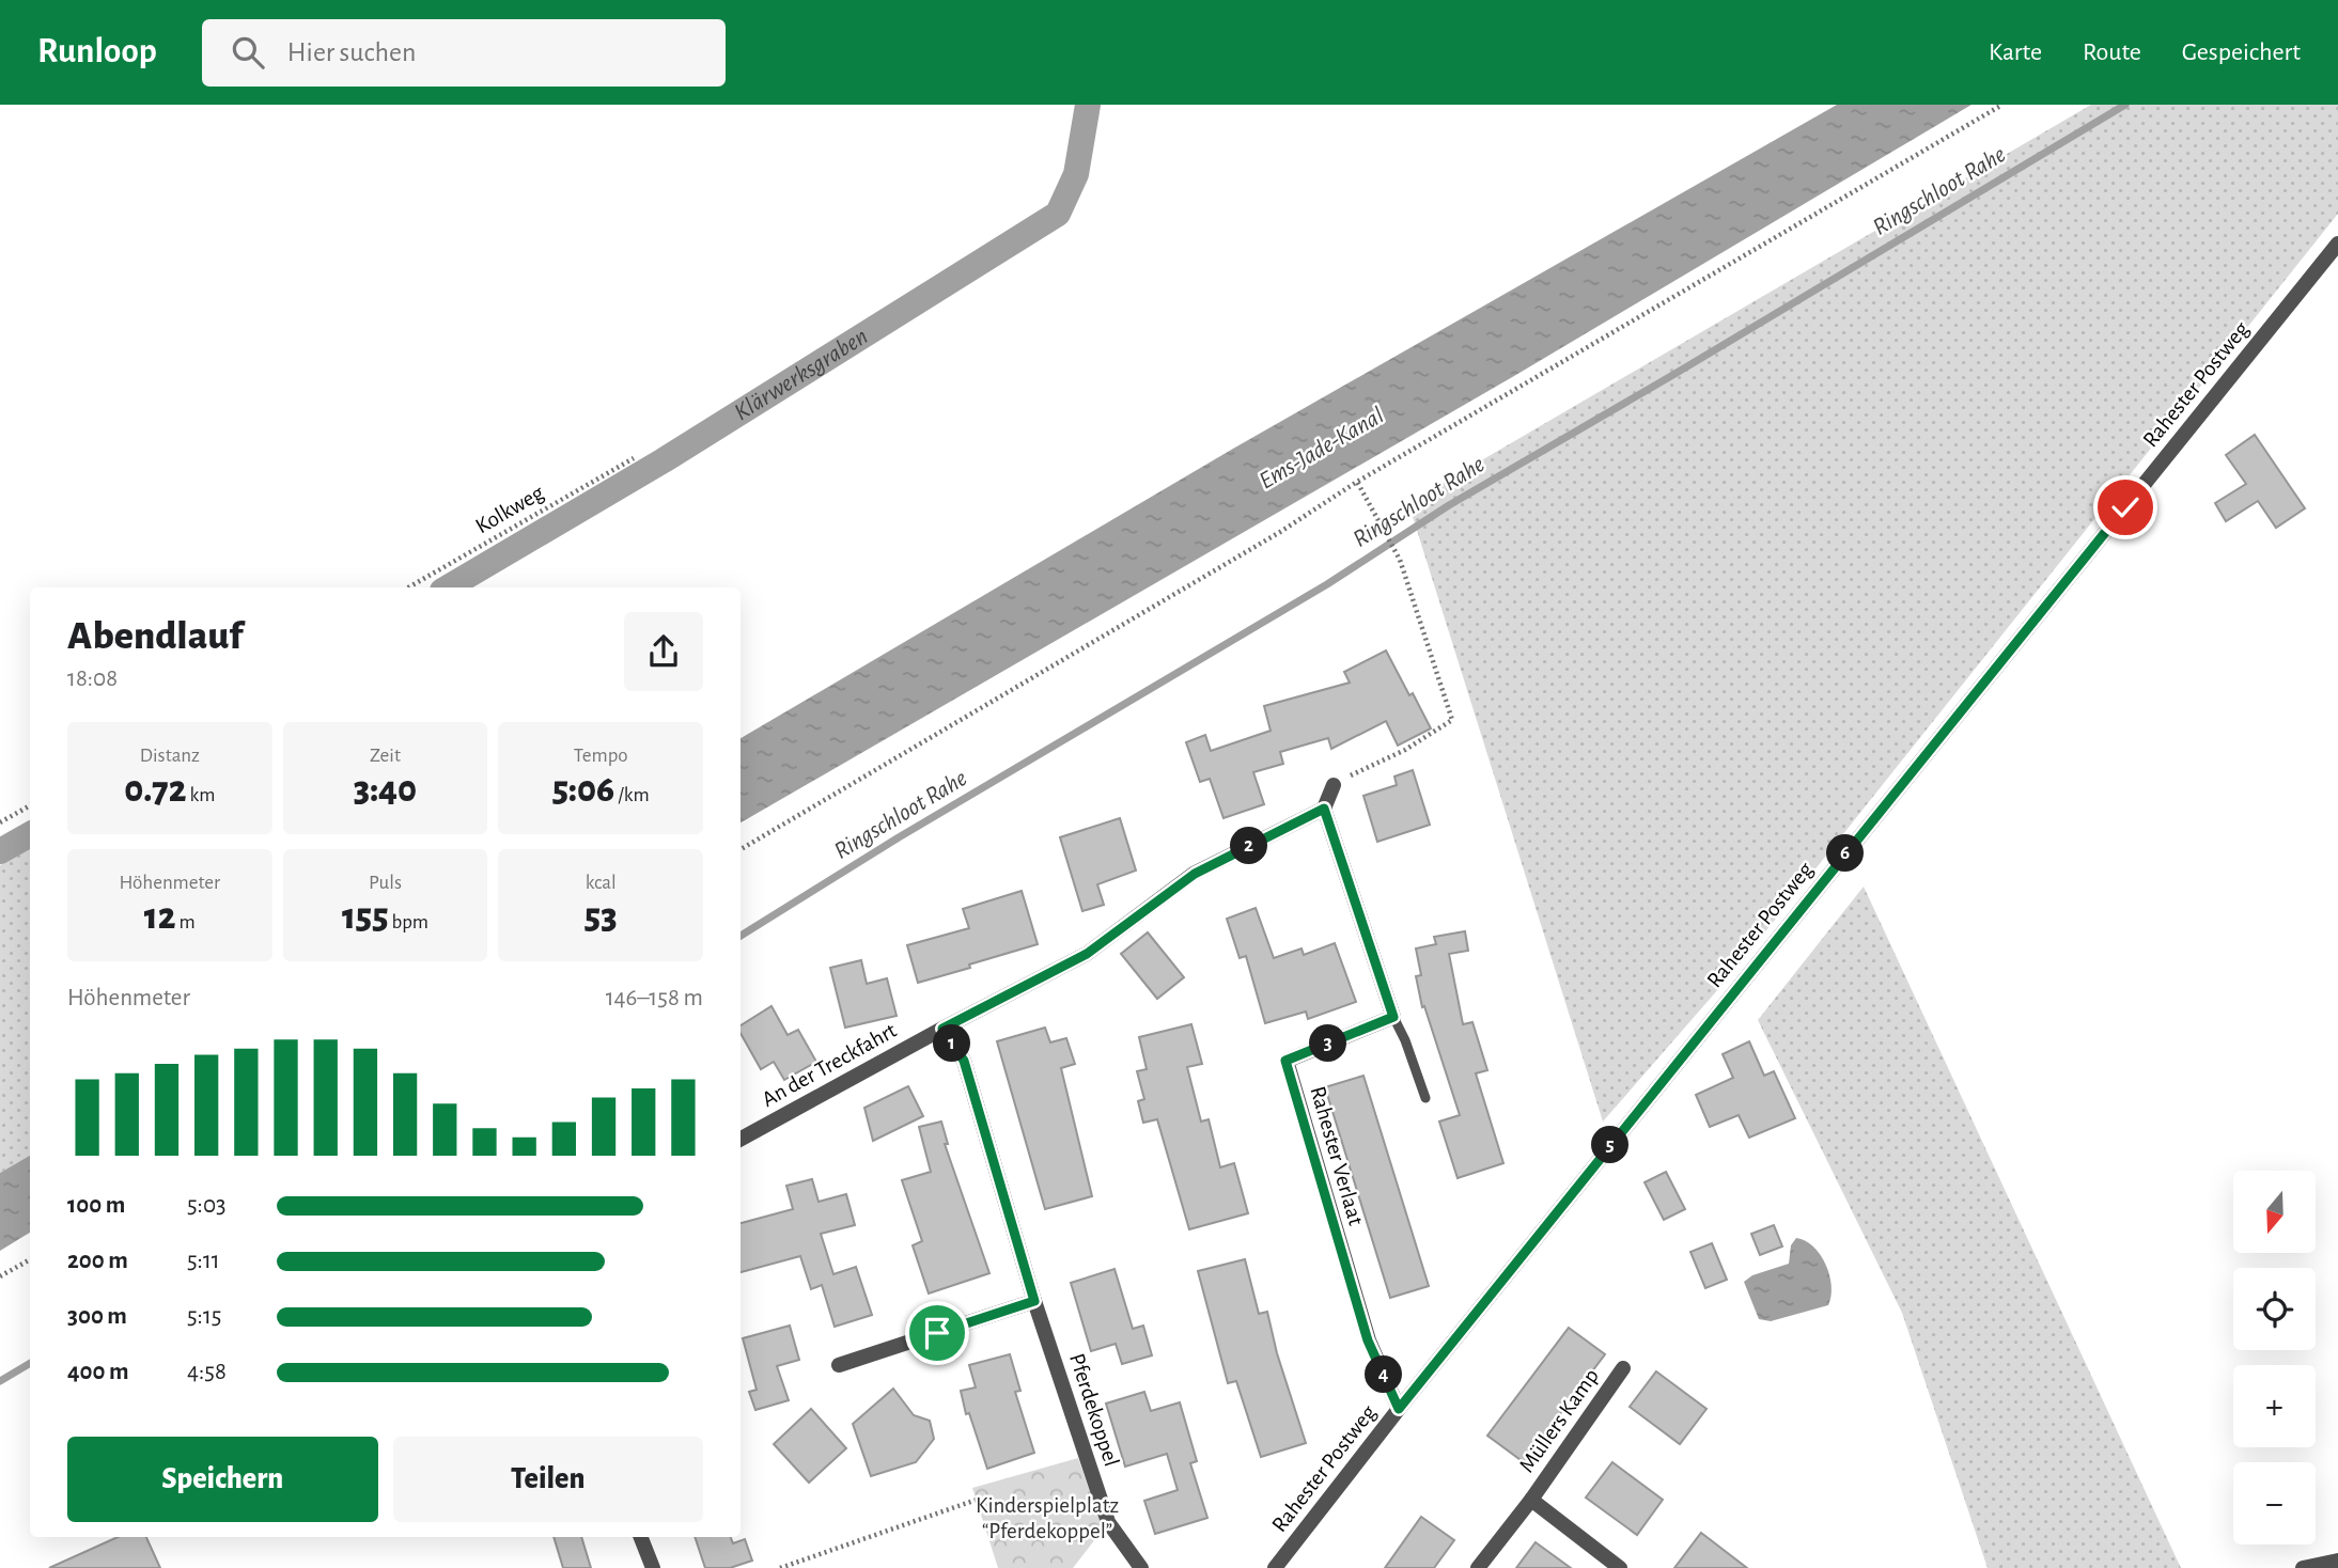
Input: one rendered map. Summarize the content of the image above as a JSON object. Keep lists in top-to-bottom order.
{
  "streets": {
    "street": [
      "Rahester Postweg",
      "An der Treckfahrt",
      "Rahester Verlaat",
      "Pferdekoppel",
      "Müllers Kamp"
    ],
    "path": ["Kolkweg"]
  },
  "crossings": [
    ["Rahester Postweg", "Rahester Verlaat"],
    ["An der Treckfahrt", "Pferdekoppel"]
  ],
  "water": ["Ringschloot Rahe", "Klärwerksgraben", "Ems-Jade-Kanal"],
  "parks": ["Kinderspielplatz “Pferdekoppel”"],
  "north": "bottom",
  "page": {
    "header": "Runloop",
    "search": "Hier suchen",
    "nav": ["Karte", "Route", "Gespeichert"],
    "heading": ["Abendlauf", "18:08"],
    "stats": [
      ["Distanz", "0.72 km"],
      ["Zeit", "3:40"],
      ["Tempo", "5:06 /km"],
      ["Höhenmeter", "12 m"],
      ["Puls", "155 bpm"],
      ["kcal", "53"]
    ],
    "pins": [
      "2",
      "6",
      "1",
      "3",
      "5",
      "4"
    ],
    "chart": ["Höhenmeter", "146–158 m"],
    "map_buttons": ["+", "−"],
    "list": [
      {
        "name": "100 m",
        "note": "5:03"
      },
      {
        "name": "200 m",
        "note": "5:11"
      },
      {
        "name": "300 m",
        "note": "5:15"
      },
      {
        "name": "400 m",
        "note": "4:58"
      }
    ],
    "buttons": ["Speichern", "Teilen"]
  }
}
